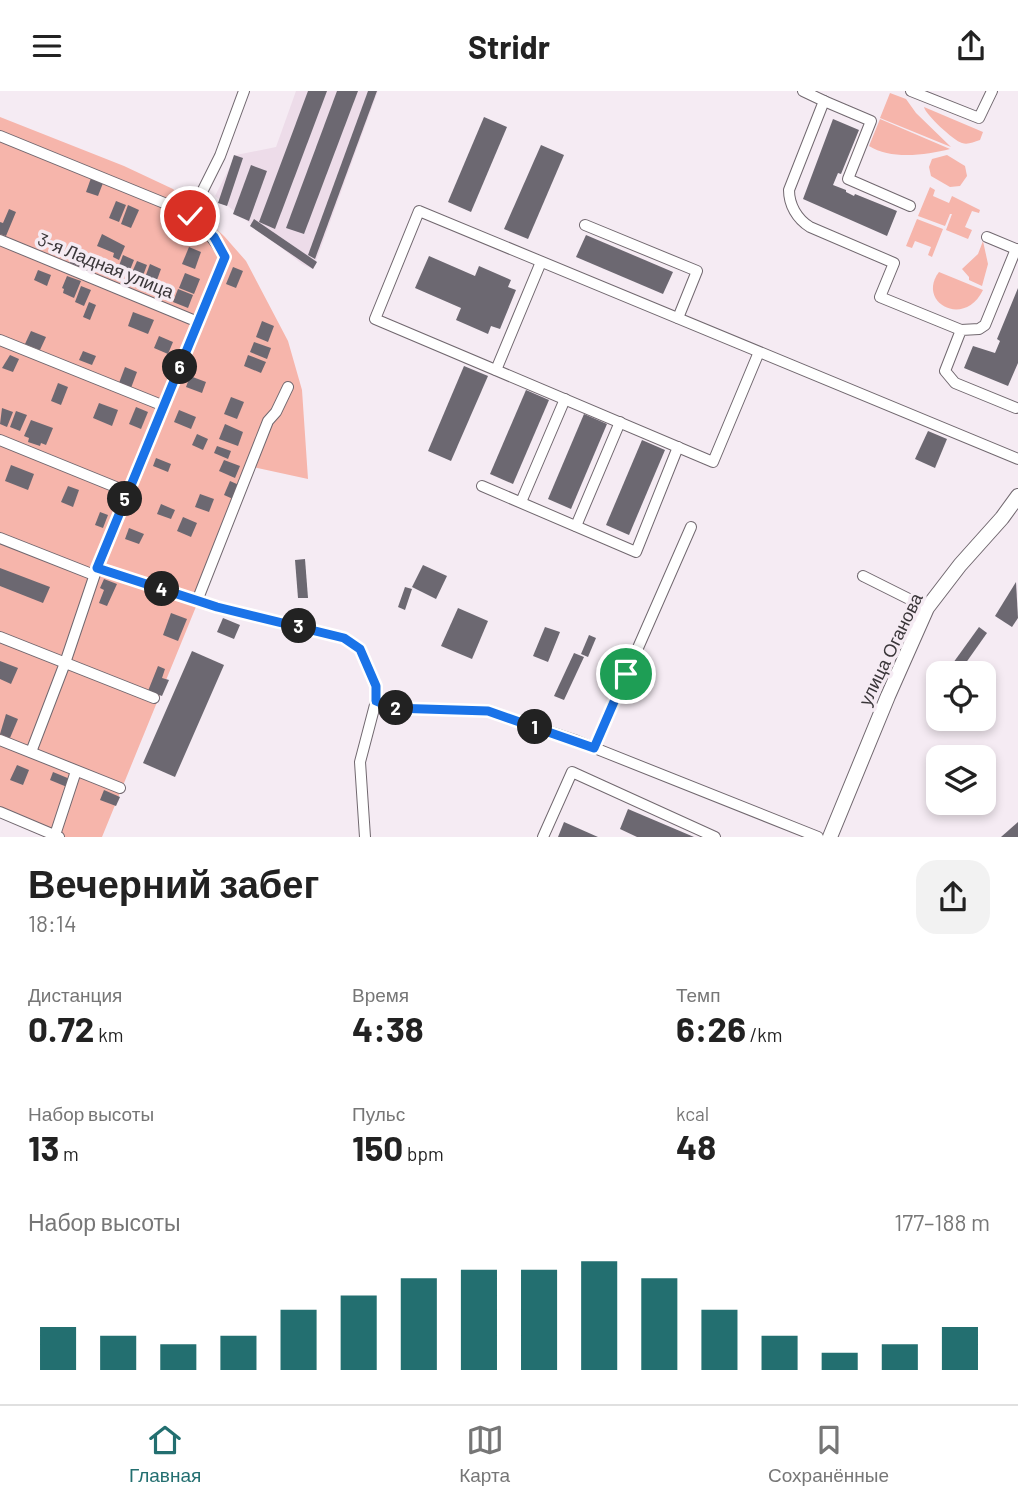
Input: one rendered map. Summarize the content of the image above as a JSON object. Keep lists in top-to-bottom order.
{
  "streets": {
    "main road": ["улица Оганова"],
    "lane": ["3-я Ладная улица"]
  },
  "page": {
    "header": "Stridr",
    "pins": [
      "6",
      "5",
      "4",
      "3",
      "2",
      "1"
    ],
    "heading": ["Вечерний забег", "18:14"],
    "stats": [
      ["Дистанция", "0.72 km"],
      ["Время", "4:38"],
      ["Темп", "6:26 /km"],
      ["Набор высоты", "13 m"],
      ["Пульс", "150 bpm"],
      ["kcal", "48"]
    ],
    "chart": ["Набор высоты", "177–188 m"],
    "tabs": ["Главная", "Карта", "Сохранённые"]
  }
}
